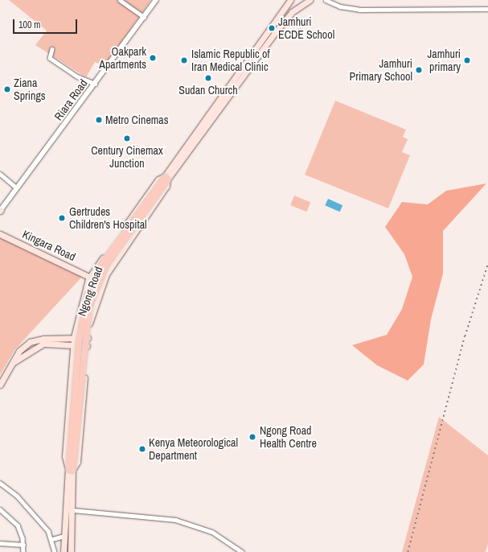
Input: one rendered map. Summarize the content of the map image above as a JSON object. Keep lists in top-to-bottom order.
{
  "streets": {
    "main road": ["Kingara Road", "Ngong Road"],
    "street": ["Riara Road"]
  },
  "crossings": [
    ["Kingara Road", "Ngong Road"]
  ],
  "places": [
    "Jamhuri ECDE School",
    "Oakpark Apartments",
    "Islamic Republic of Iran Medical Clinic",
    "Jamhuri primary",
    "Jamhuri Primary School",
    "Sudan Church",
    "Ziana Springs",
    "Metro Cinemas",
    "Century Cinemax Junction",
    "Gertrudes Children's Hospital",
    "Ngong Road Health Centre",
    "Kenya Meteorological Department"
  ],
  "scale_bar": "100 m"
}
